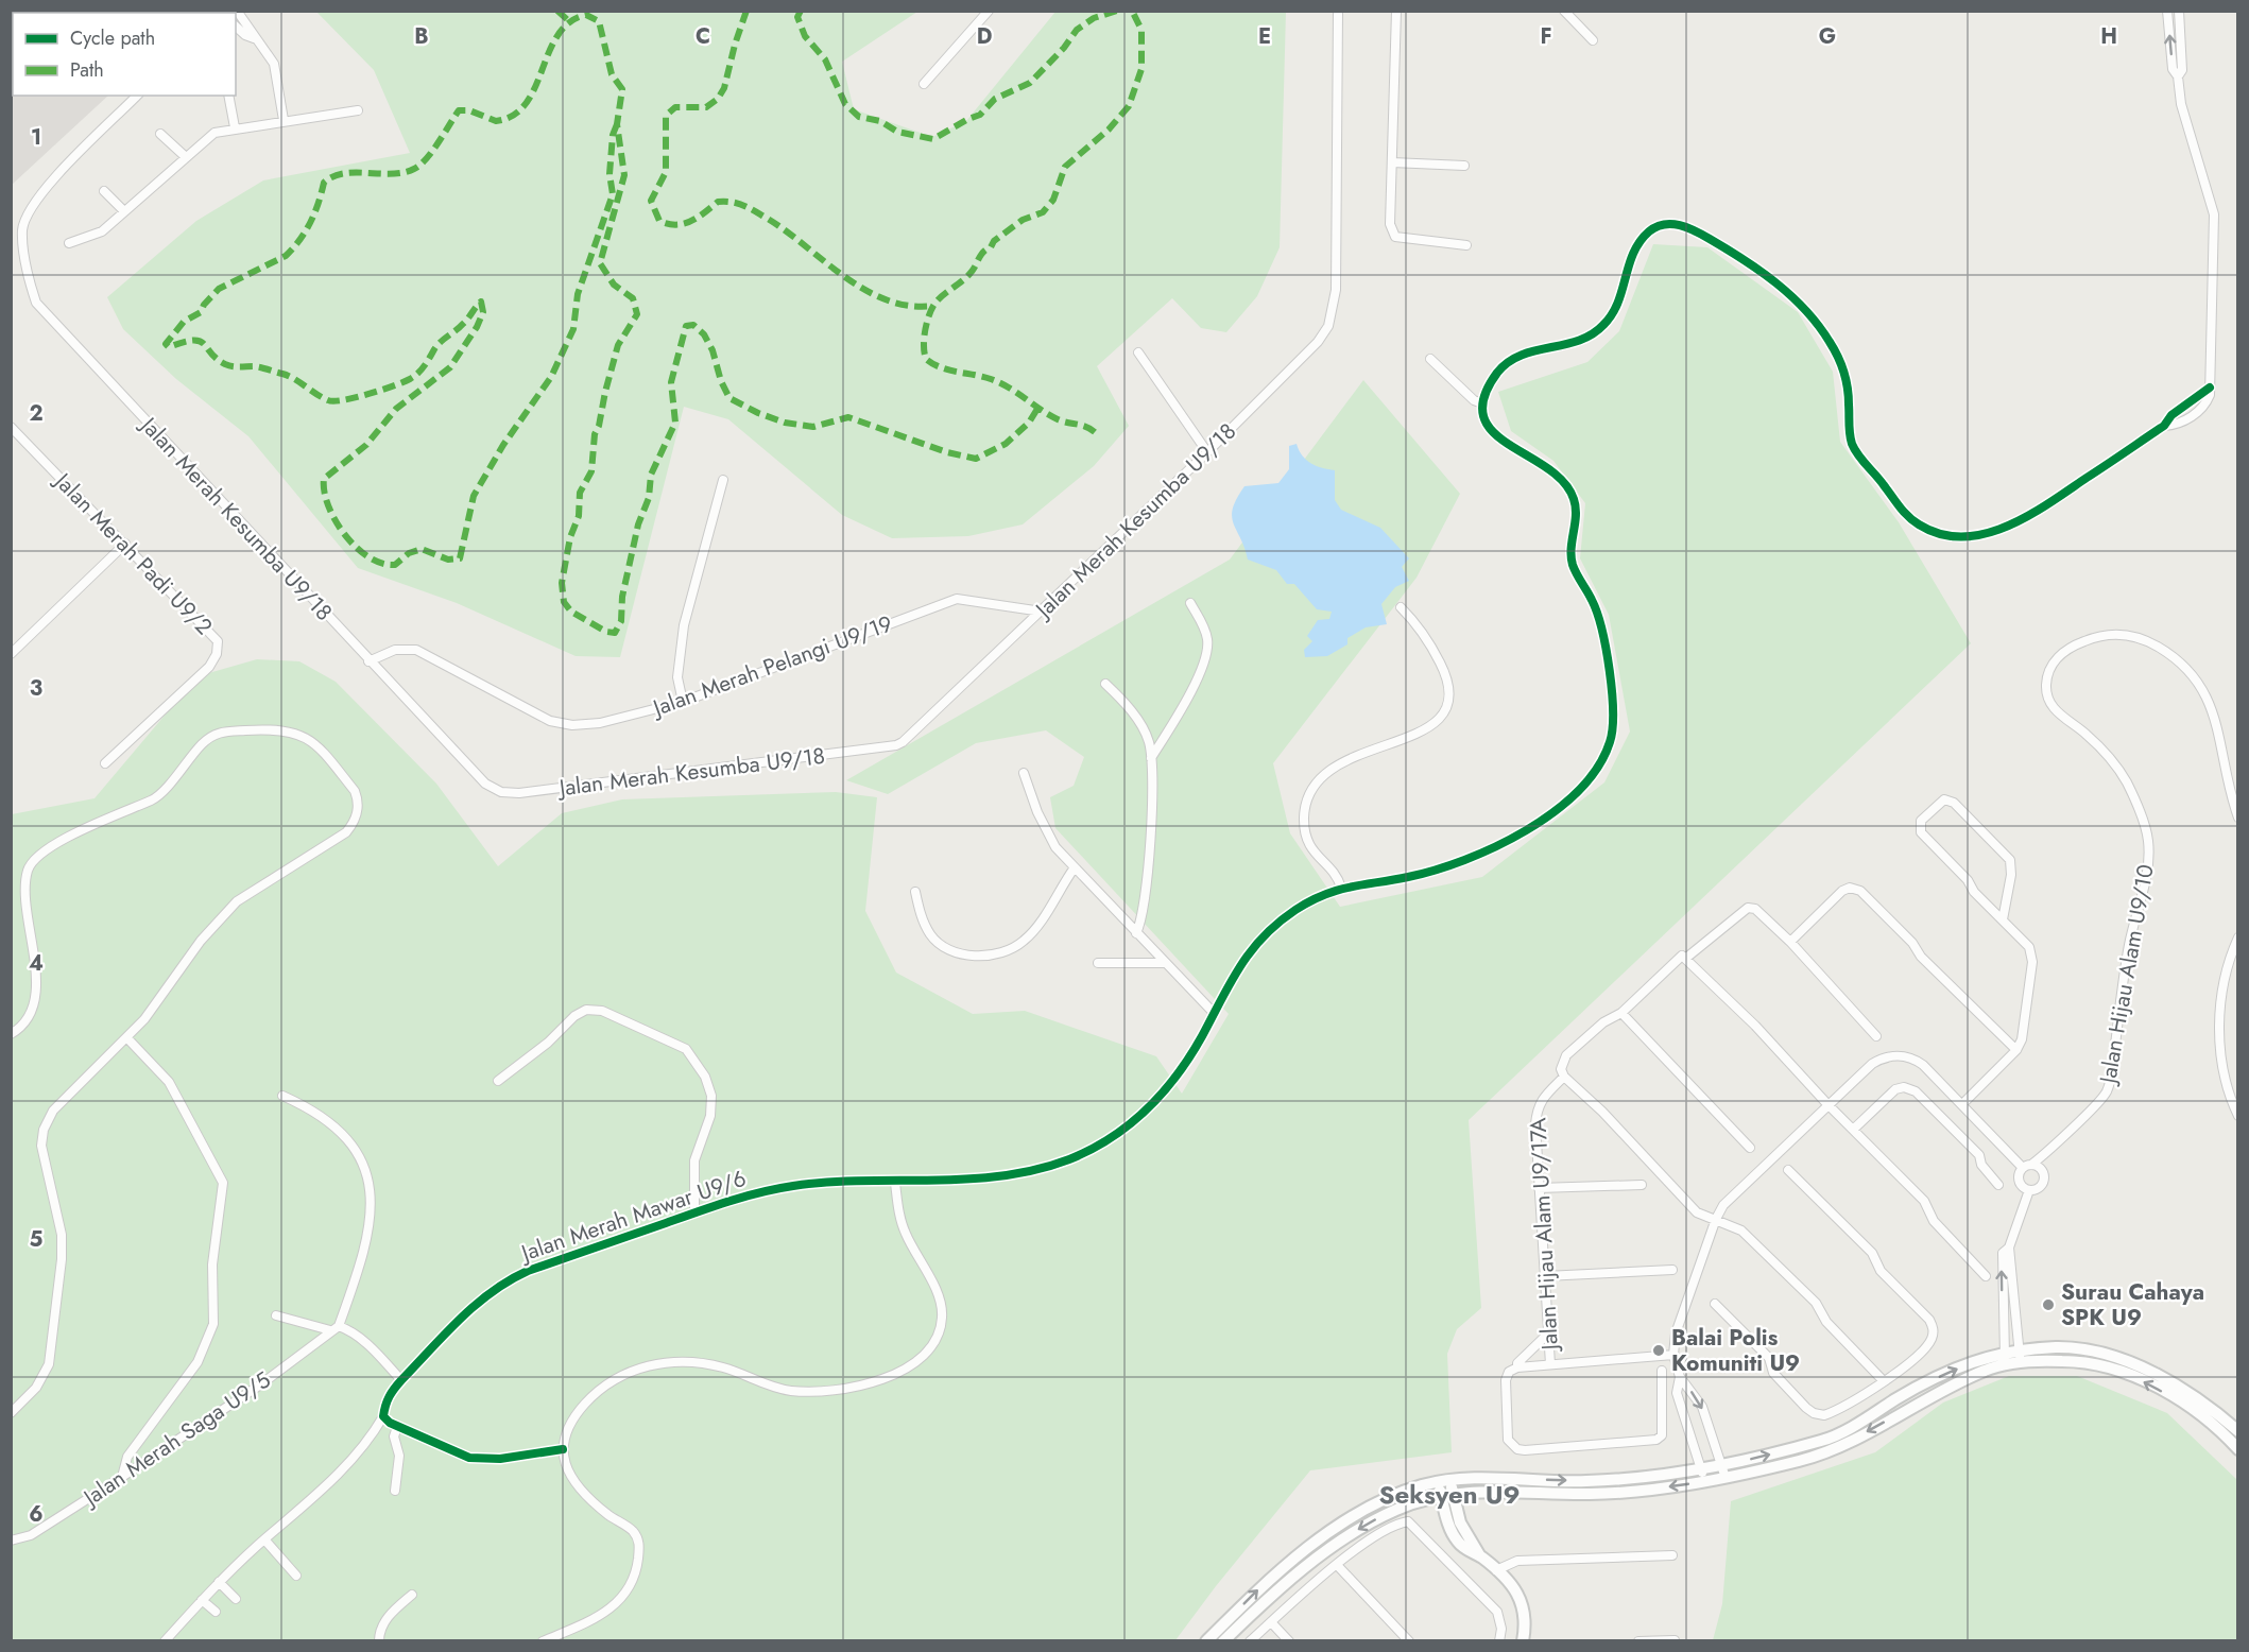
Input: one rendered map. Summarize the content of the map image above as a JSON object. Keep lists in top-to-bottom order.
{
  "streets": {
    "street": [
      "Jalan Merah Kesumba U9/18",
      "Jalan Merah Padi U9/2",
      "Jalan Merah Pelangi U9/19",
      "Jalan Hijau Alam U9/10",
      "Jalan Merah Mawar U9/6",
      "Jalan Hijau Alam U9/17A",
      "Jalan Merah Saga U9/5"
    ]
  },
  "crossings": [
    ["Jalan Merah Kesumba U9/18", "Jalan Merah Pelangi U9/19"]
  ],
  "districts": ["Seksyen U9"],
  "places": ["Surau Cahaya SPK U9", "Balai Polis Komuniti U9"],
  "legend": ["Cycle path", "Path"],
  "grid": {
    "columns": [
      "B",
      "C",
      "D",
      "E",
      "F",
      "G",
      "H"
    ],
    "rows": [
      "1",
      "2",
      "3",
      "4",
      "5",
      "6"
    ]
  }
}
